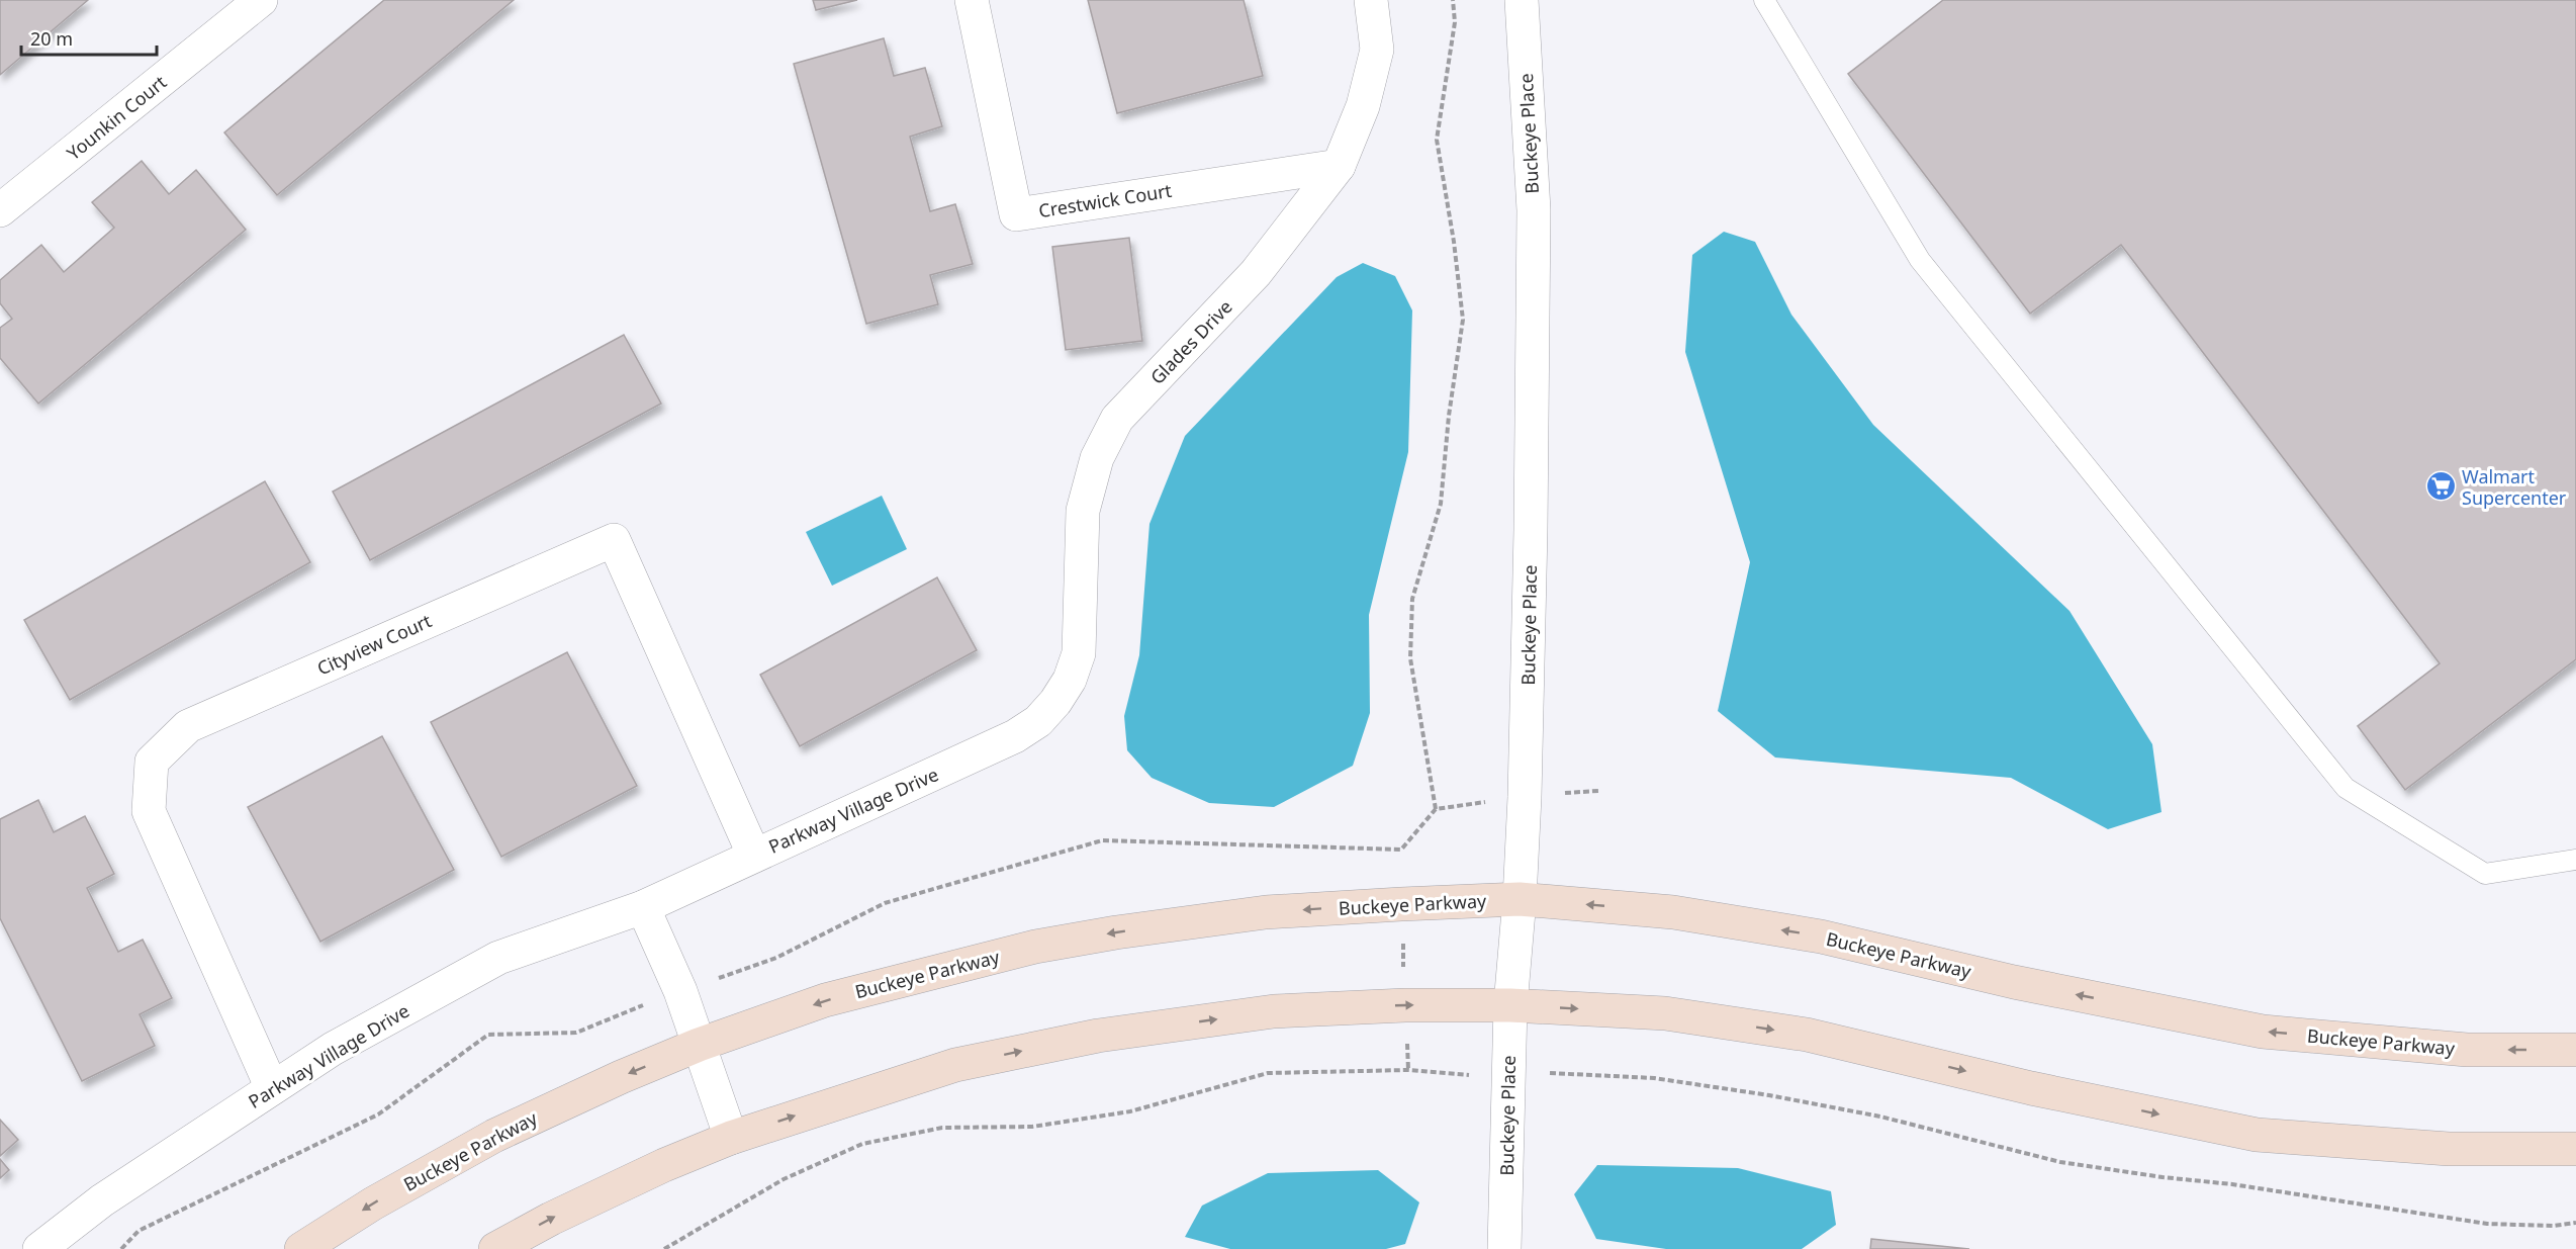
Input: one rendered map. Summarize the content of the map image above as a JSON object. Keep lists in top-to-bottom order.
{
  "streets": {
    "street": [
      "Younkin Court",
      "Buckeye Place",
      "Crestwick Court",
      "Glades Drive",
      "Cityview Court",
      "Parkway Village Drive",
      "Buckeye Parkway"
    ]
  },
  "crossings": [
    ["Buckeye Place", "Buckeye Parkway"],
    ["Crestwick Court", "Glades Drive"],
    ["Glades Drive", "Parkway Village Drive"],
    ["Cityview Court", "Parkway Village Drive"]
  ],
  "places": {
    "supermarket": ["Walmart Supercenter"]
  },
  "scale_bar": "20 m"
}
